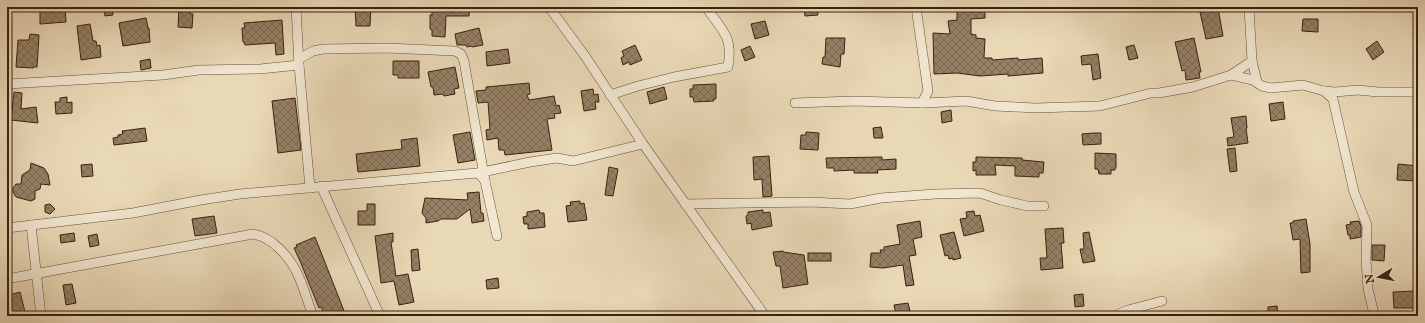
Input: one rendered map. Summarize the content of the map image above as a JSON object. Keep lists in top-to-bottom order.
{
  "north": "left"
}
